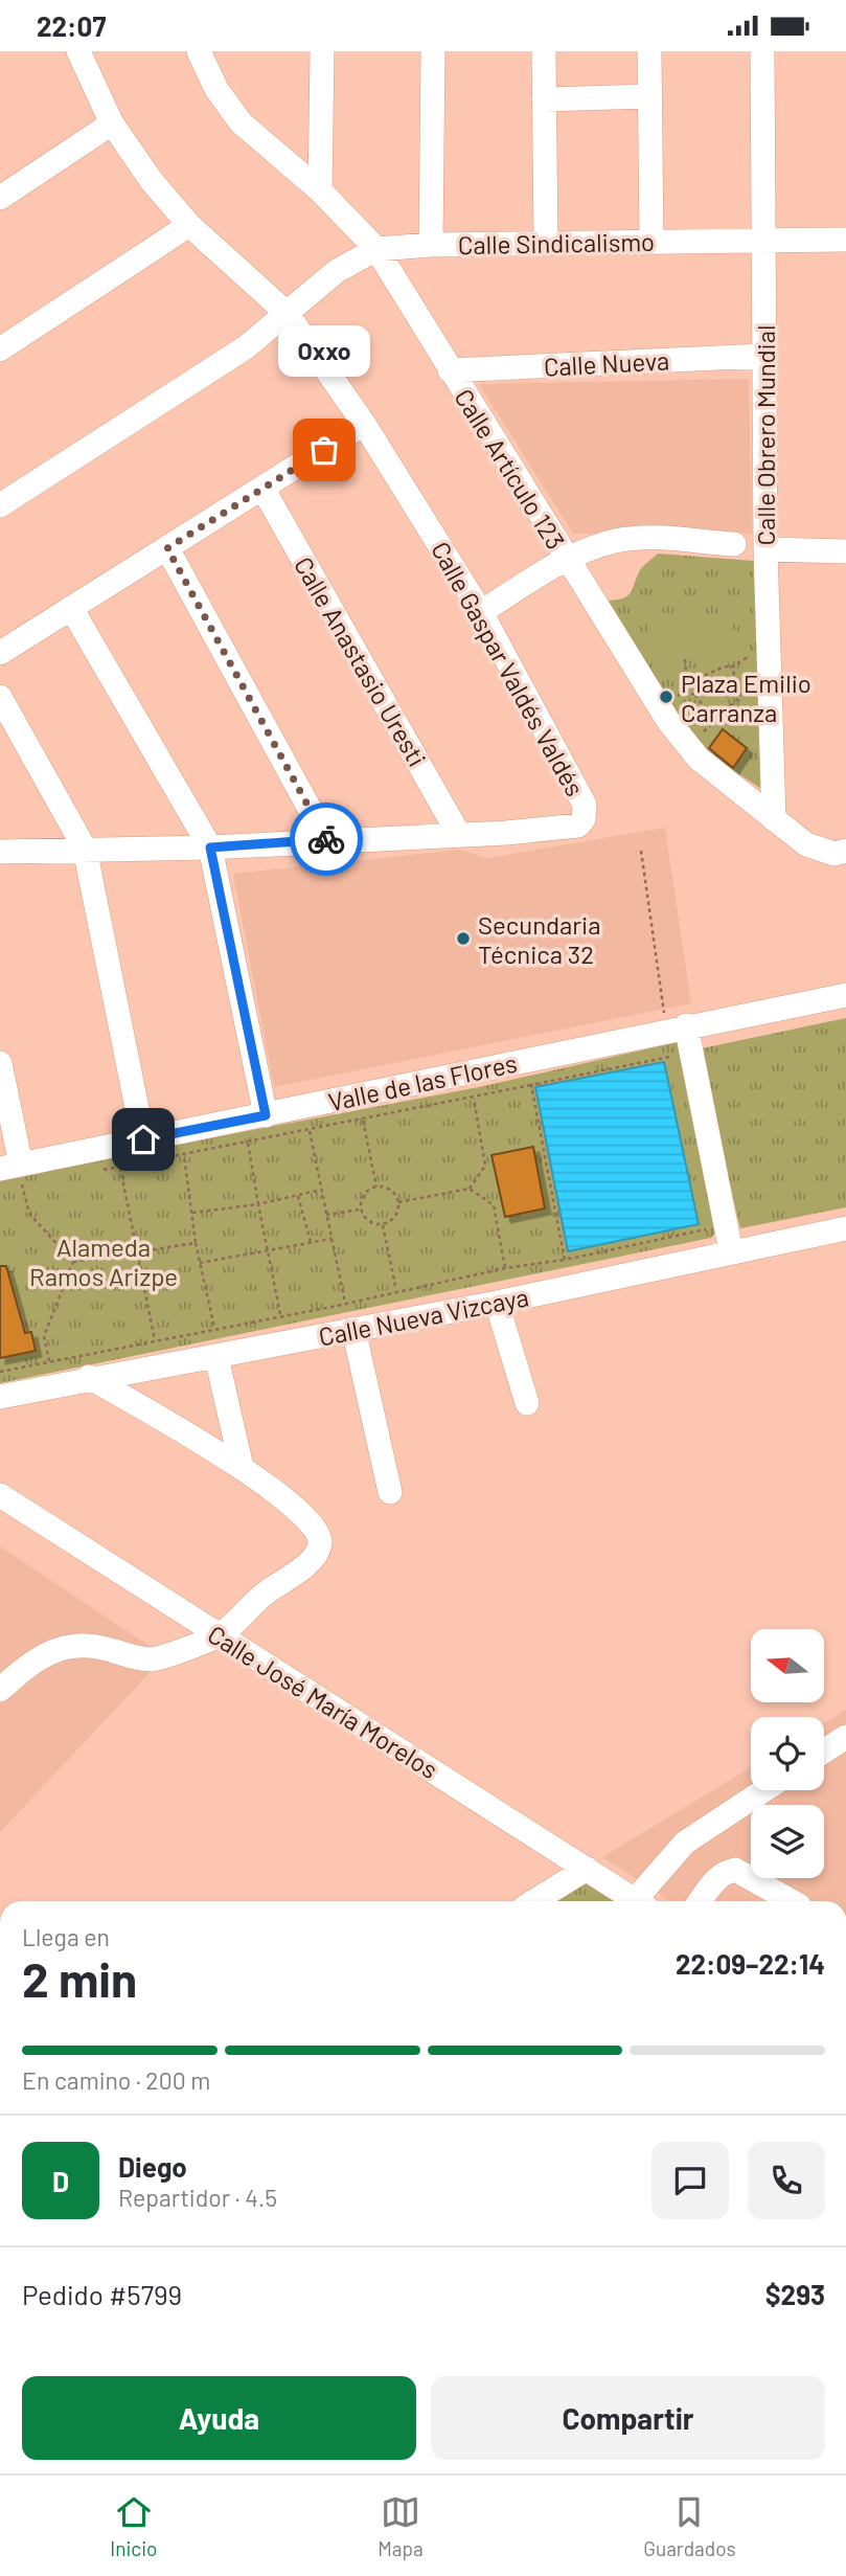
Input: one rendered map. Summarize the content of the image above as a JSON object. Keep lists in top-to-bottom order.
{
  "streets": {
    "street": [
      "Calle Sindicalismo",
      "Calle Nueva",
      "Calle Obrero Mundial",
      "Calle Artículo 123",
      "Calle Anastasio Uresti",
      "Calle Gaspar Valdés Valdés",
      "Valle de las Flores",
      "Calle Nueva Vizcaya",
      "Calle José María Morelos"
    ]
  },
  "crossings": [
    ["Calle Sindicalismo", "Calle Obrero Mundial"],
    ["Calle Sindicalismo", "Calle Artículo 123"],
    ["Calle Sindicalismo", "Calle Gaspar Valdés Valdés"],
    ["Calle Nueva", "Calle Obrero Mundial"],
    ["Calle Nueva", "Calle Artículo 123"],
    ["Calle Obrero Mundial", "Calle Artículo 123"],
    ["Calle Anastasio Uresti", "Calle Gaspar Valdés Valdés"]
  ],
  "parks": ["Alameda Ramos Arizpe"],
  "places": ["Oxxo", "Plaza Emilio Carranza", "Secundaria Técnica 32"],
  "north": "left",
  "page": {
    "status": "22:07",
    "bubble": "Oxxo",
    "heading": ["2 min", "Llega en", "22:09–22:14"],
    "panel": [
      "Diego",
      "Repartidor · 4.5",
      "Pedido #5799",
      "$293"
    ],
    "bar": "En camino · 200 m",
    "round": "D",
    "buttons": ["Ayuda", "Compartir"],
    "tabs": ["Inicio", "Mapa", "Guardados"]
  }
}
